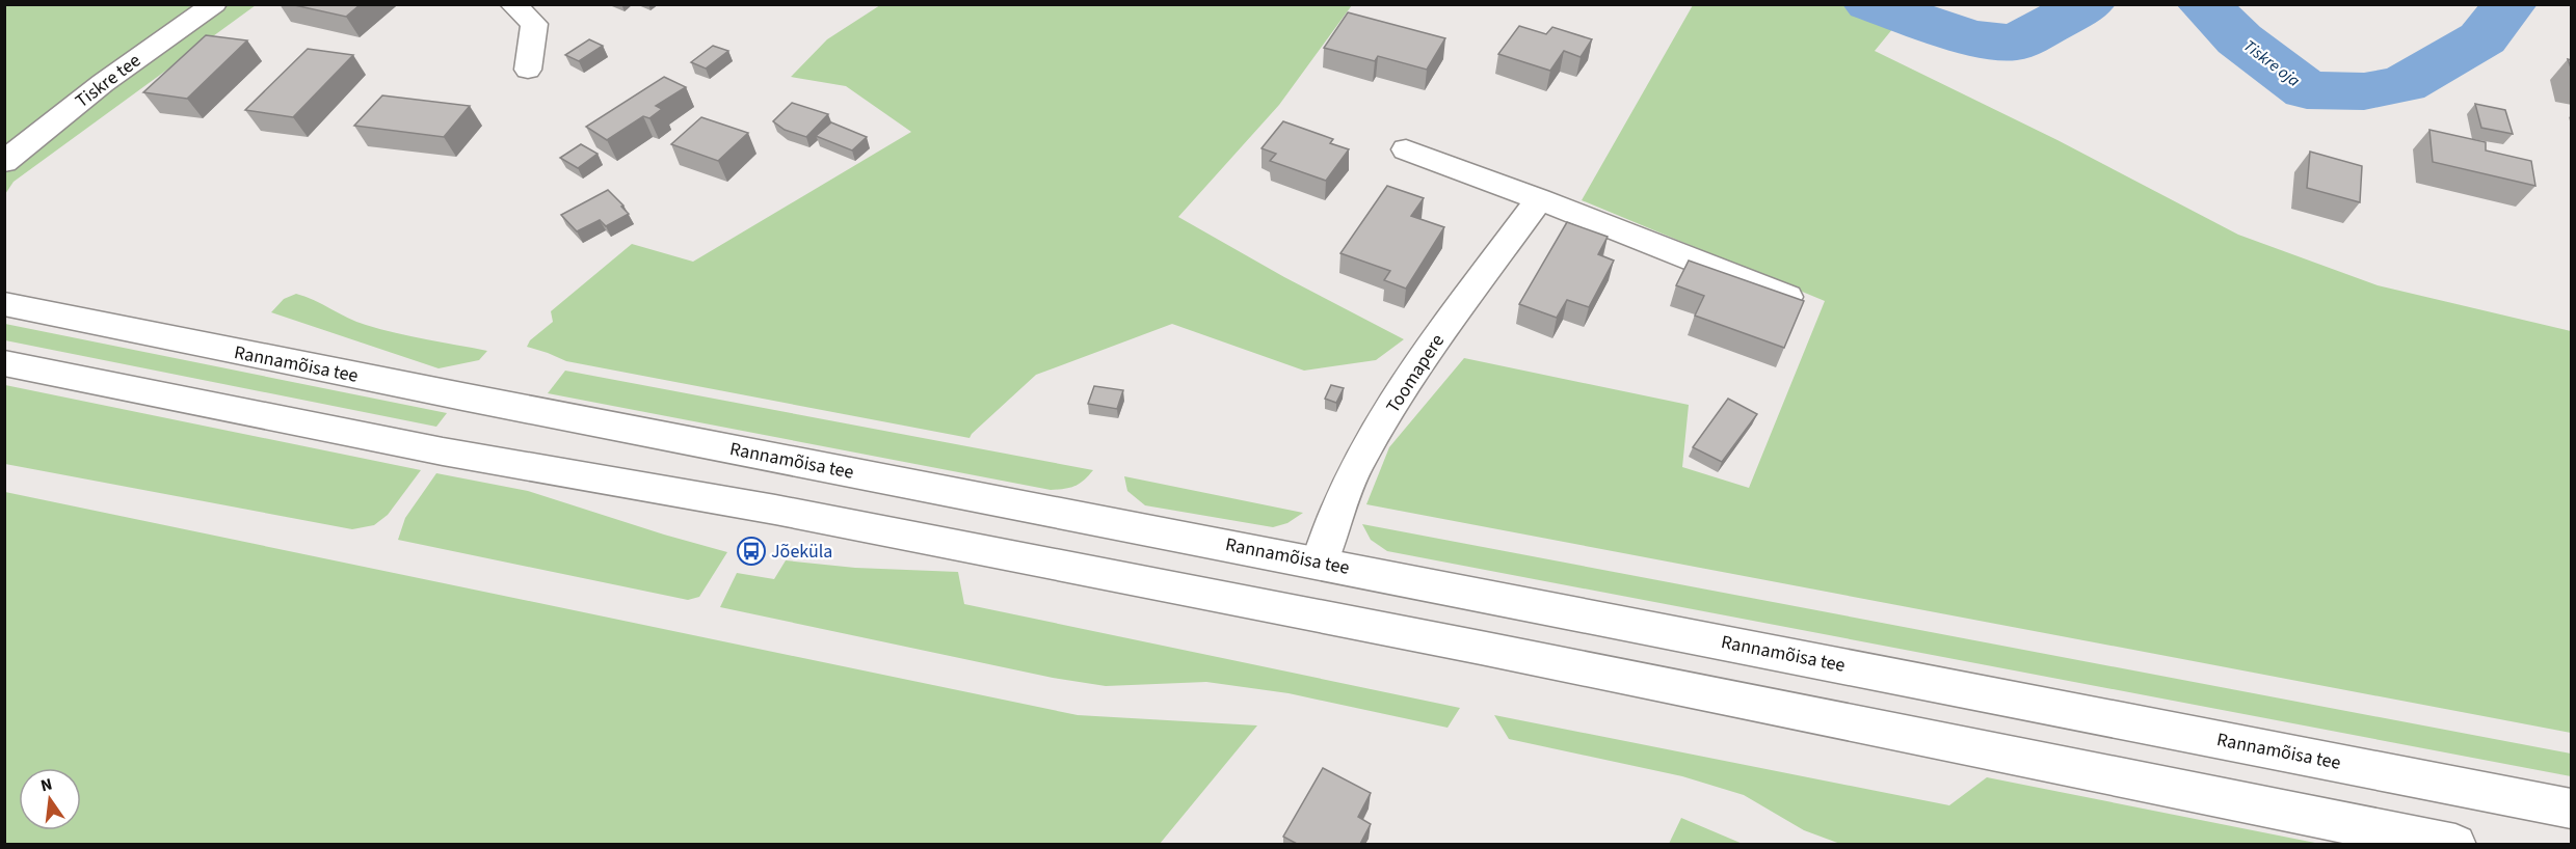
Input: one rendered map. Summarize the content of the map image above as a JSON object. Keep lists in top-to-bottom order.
{
  "streets": {
    "street": ["Tiskre tee", "Rannamõisa tee", "Toomapere"]
  },
  "crossings": [
    ["Rannamõisa tee", "Toomapere"]
  ],
  "water": ["Tiskre oja"],
  "places": {
    "bus stop": ["Jõeküla"]
  },
  "north": "top"
}
